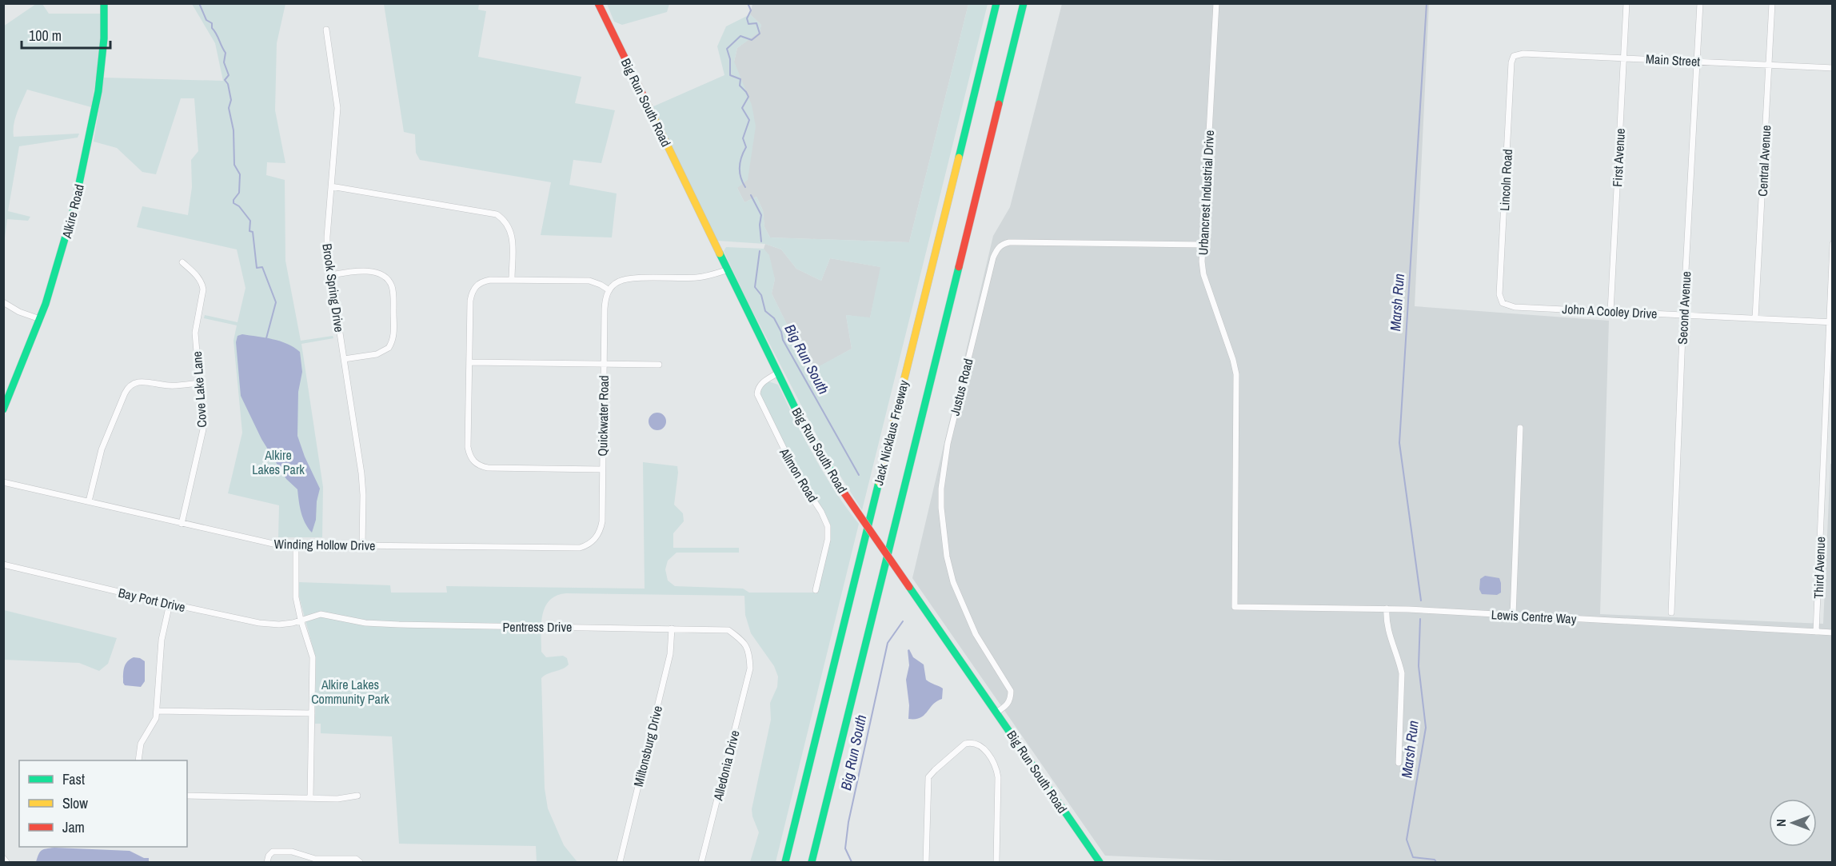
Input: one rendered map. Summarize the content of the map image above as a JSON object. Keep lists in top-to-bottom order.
{
  "streets": {
    "main road": ["Big Run South Road", "Alkire Road", "Jack Nicklaus Freeway"],
    "street": [
      "Main Street",
      "First Avenue",
      "Central Avenue",
      "Lincoln Road",
      "Urbancrest Industrial Drive",
      "Brook Spring Drive",
      "Second Avenue",
      "John A Cooley Drive",
      "Justus Road",
      "Cove Lake Lane",
      "Quickwater Road",
      "Allmon Road",
      "Winding Hollow Drive",
      "Third Avenue",
      "Bay Port Drive",
      "Lewis Centre Way",
      "Pentress Drive",
      "Miltonsburg Drive",
      "Alledonia Drive"
    ]
  },
  "crossings": [
    ["Main Street", "First Avenue"],
    ["Main Street", "Central Avenue"],
    ["Main Street", "Lincoln Road"],
    ["Main Street", "Second Avenue"],
    ["Big Run South Road", "Justus Road"],
    ["Big Run South Road", "Allmon Road"],
    ["First Avenue", "John A Cooley Drive"],
    ["Central Avenue", "John A Cooley Drive"],
    ["Lincoln Road", "John A Cooley Drive"],
    ["Urbancrest Industrial Drive", "Justus Road"],
    ["Urbancrest Industrial Drive", "Lewis Centre Way"],
    ["Brook Spring Drive", "Winding Hollow Drive"],
    ["Second Avenue", "John A Cooley Drive"],
    ["John A Cooley Drive", "Third Avenue"],
    ["Cove Lake Lane", "Winding Hollow Drive"],
    ["Quickwater Road", "Winding Hollow Drive"],
    ["Third Avenue", "Lewis Centre Way"],
    ["Bay Port Drive", "Pentress Drive"],
    ["Pentress Drive", "Miltonsburg Drive"],
    ["Pentress Drive", "Alledonia Drive"]
  ],
  "water": ["Marsh Run", "Big Run South"],
  "parks": ["Alkire Lakes Park", "Alkire Lakes Community Park"],
  "legend": ["Fast", "Slow", "Jam"],
  "scale_bar": "100 m",
  "north": "left"
}
